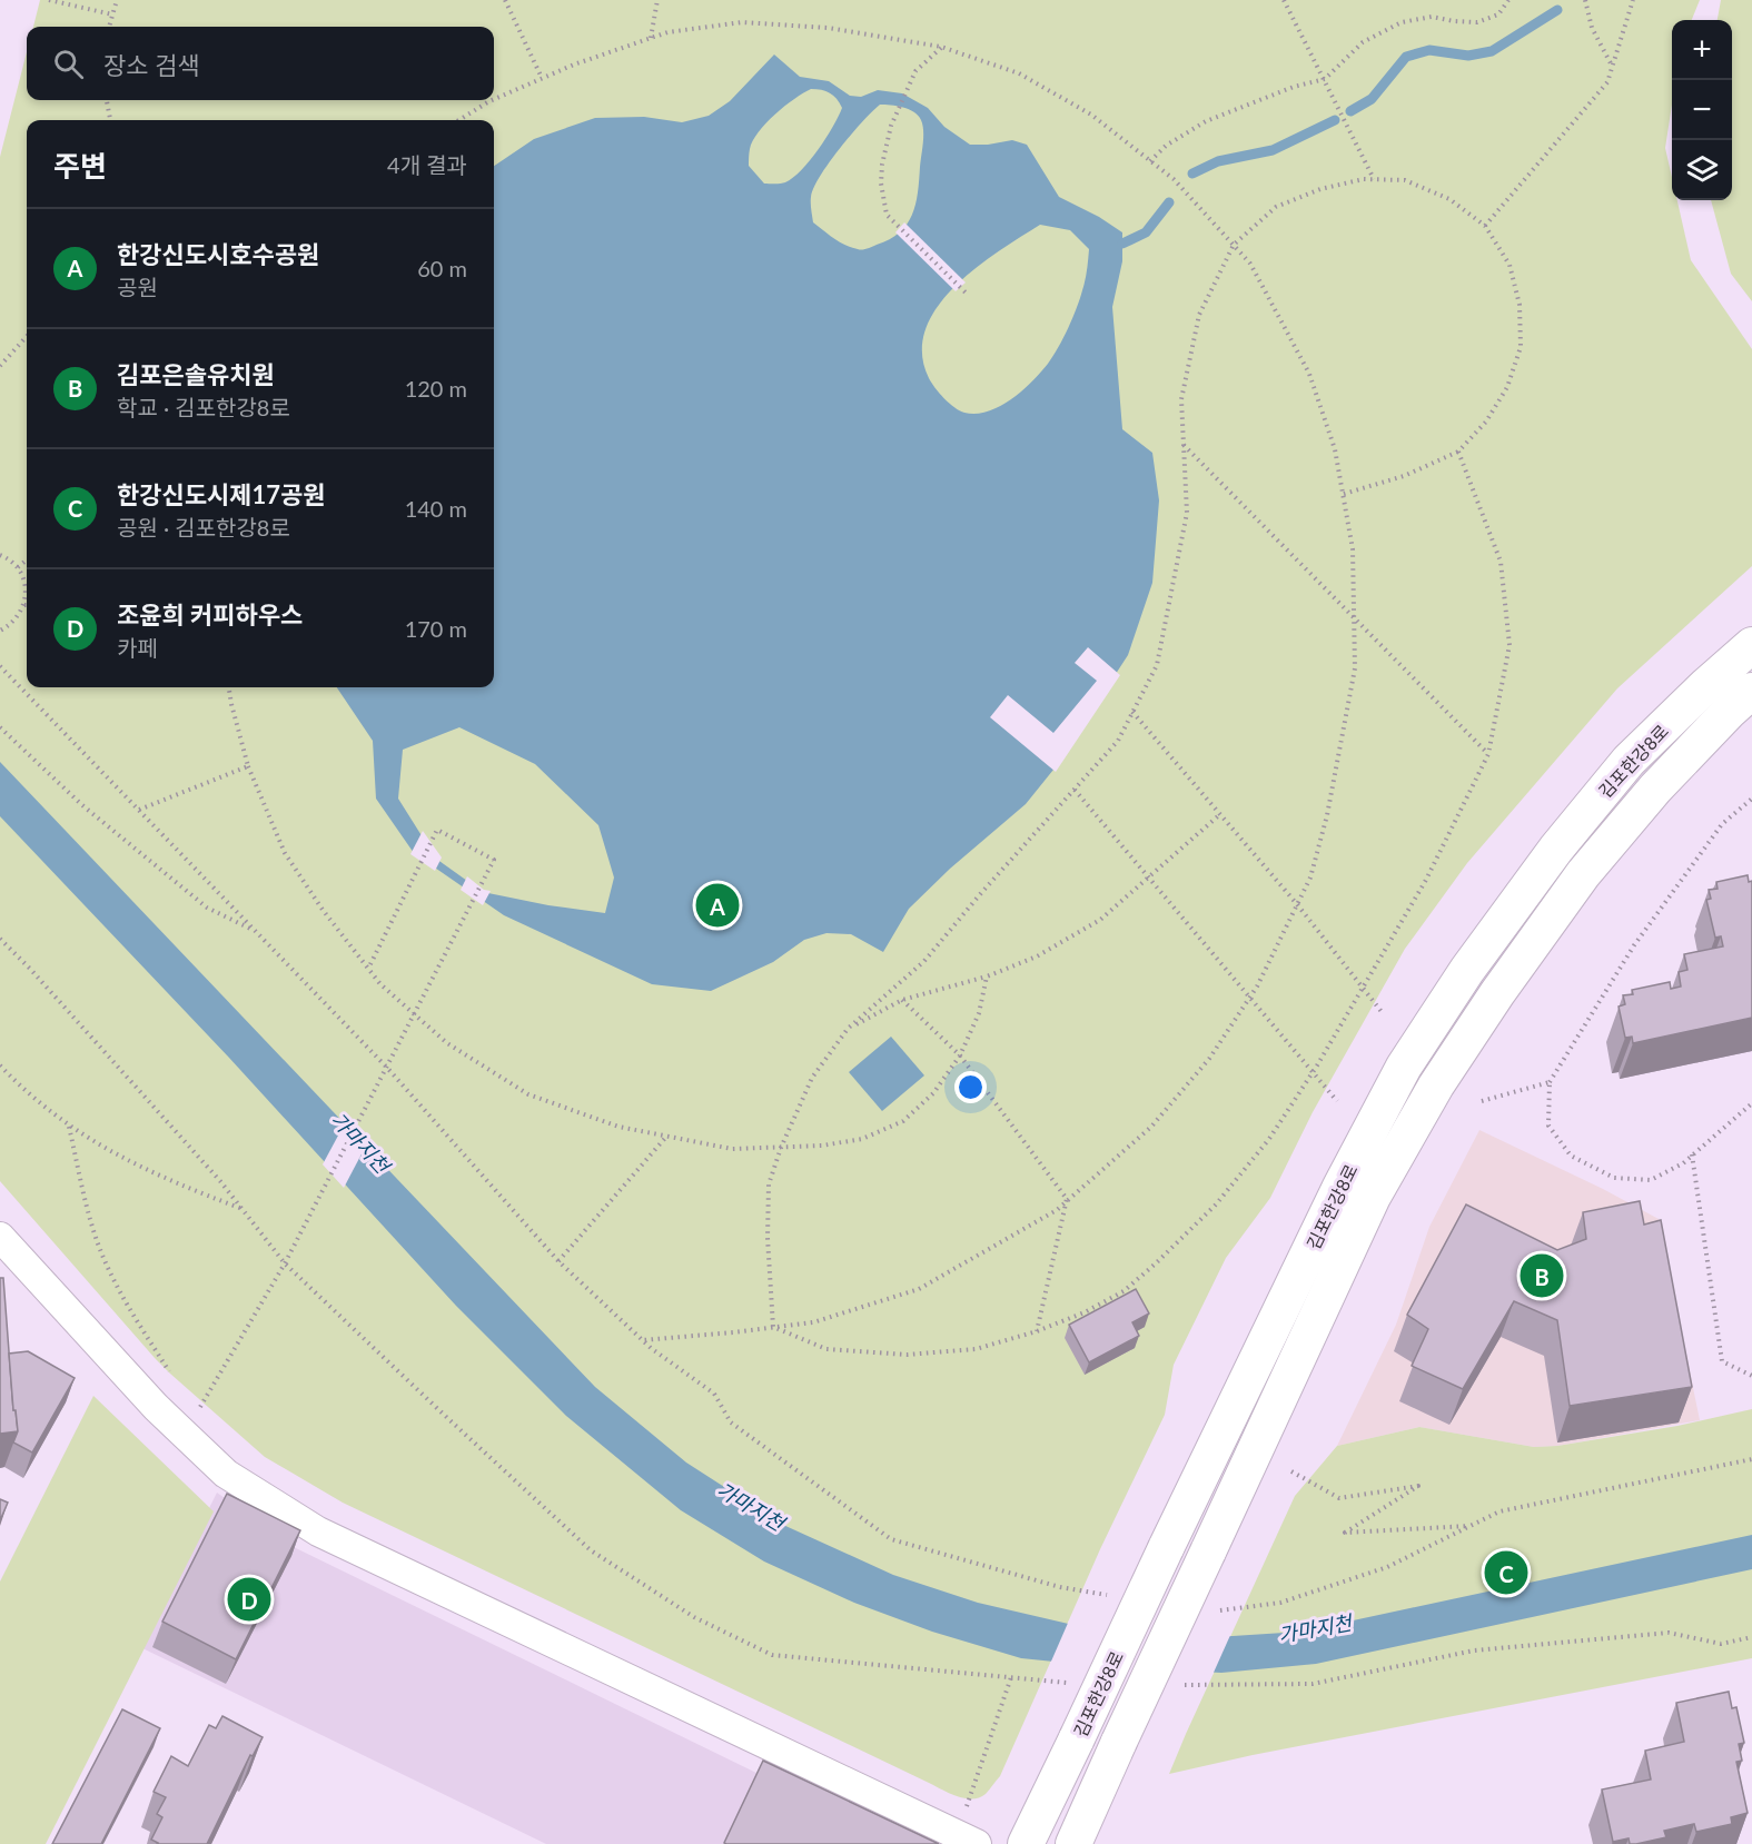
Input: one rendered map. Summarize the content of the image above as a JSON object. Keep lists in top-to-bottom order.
{
  "streets": {
    "street": ["김포한강8로"]
  },
  "water": ["가마지천"],
  "page": {
    "map_buttons": ["+", "−"],
    "search": "장소 검색",
    "heading": ["주변", "4개 결과"],
    "list": [
      {
        "mark": "A",
        "name": "한강신도시호수공원",
        "note": "공원",
        "value": "60 m"
      },
      {
        "mark": "B",
        "name": "김포은솔유치원",
        "note": "학교 · 김포한강8로",
        "value": "120 m"
      },
      {
        "mark": "C",
        "name": "한강신도시제17공원",
        "note": "공원 · 김포한강8로",
        "value": "140 m"
      },
      {
        "mark": "D",
        "name": "조윤희 커피하우스",
        "note": "카페",
        "value": "170 m"
      }
    ],
    "pins": [
      "A",
      "B",
      "C",
      "D"
    ]
  }
}
